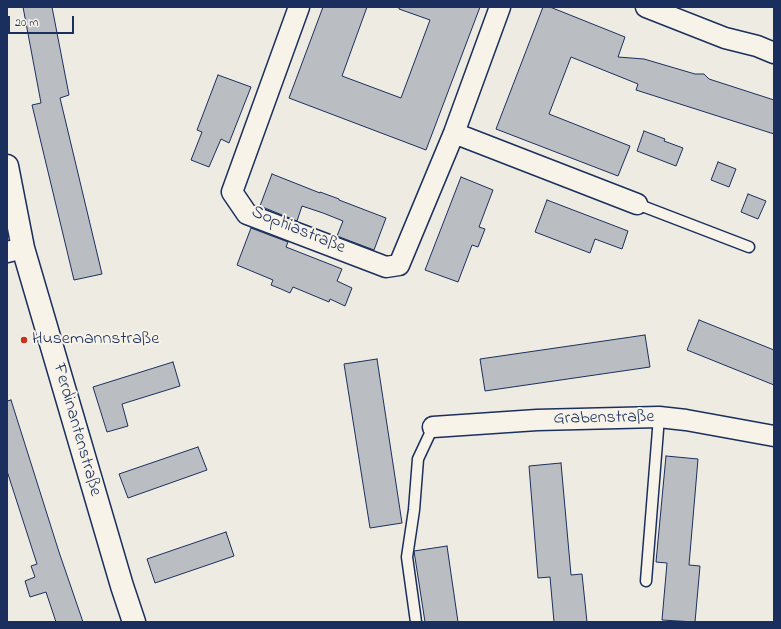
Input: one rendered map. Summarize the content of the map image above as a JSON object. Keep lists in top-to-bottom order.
{
  "streets": {
    "street": ["Sophiastraße", "Grabenstraße", "Ferdinantenstraße"]
  },
  "places": ["Husemannstraße"],
  "scale_bar": "20 m"
}
